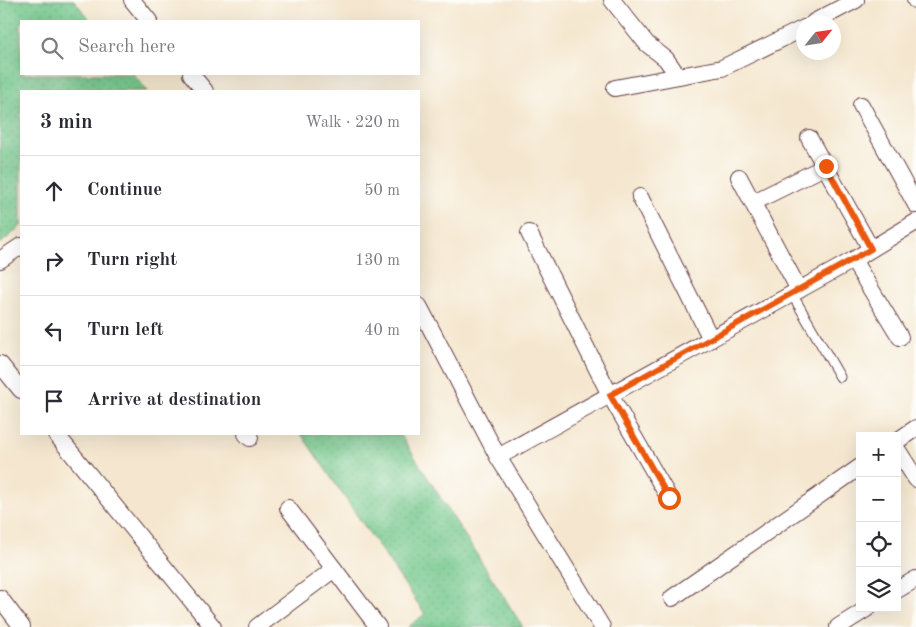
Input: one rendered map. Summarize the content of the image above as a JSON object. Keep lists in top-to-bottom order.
{
  "north": "top right",
  "page": {
    "search": "Search here",
    "heading": ["3 min", "Walk · 220 m"],
    "list": [
      ["Continue", "50 m"],
      ["Turn right", "130 m"],
      ["Turn left", "40 m"],
      "Arrive at destination"
    ],
    "map_buttons": ["+", "−"]
  }
}
